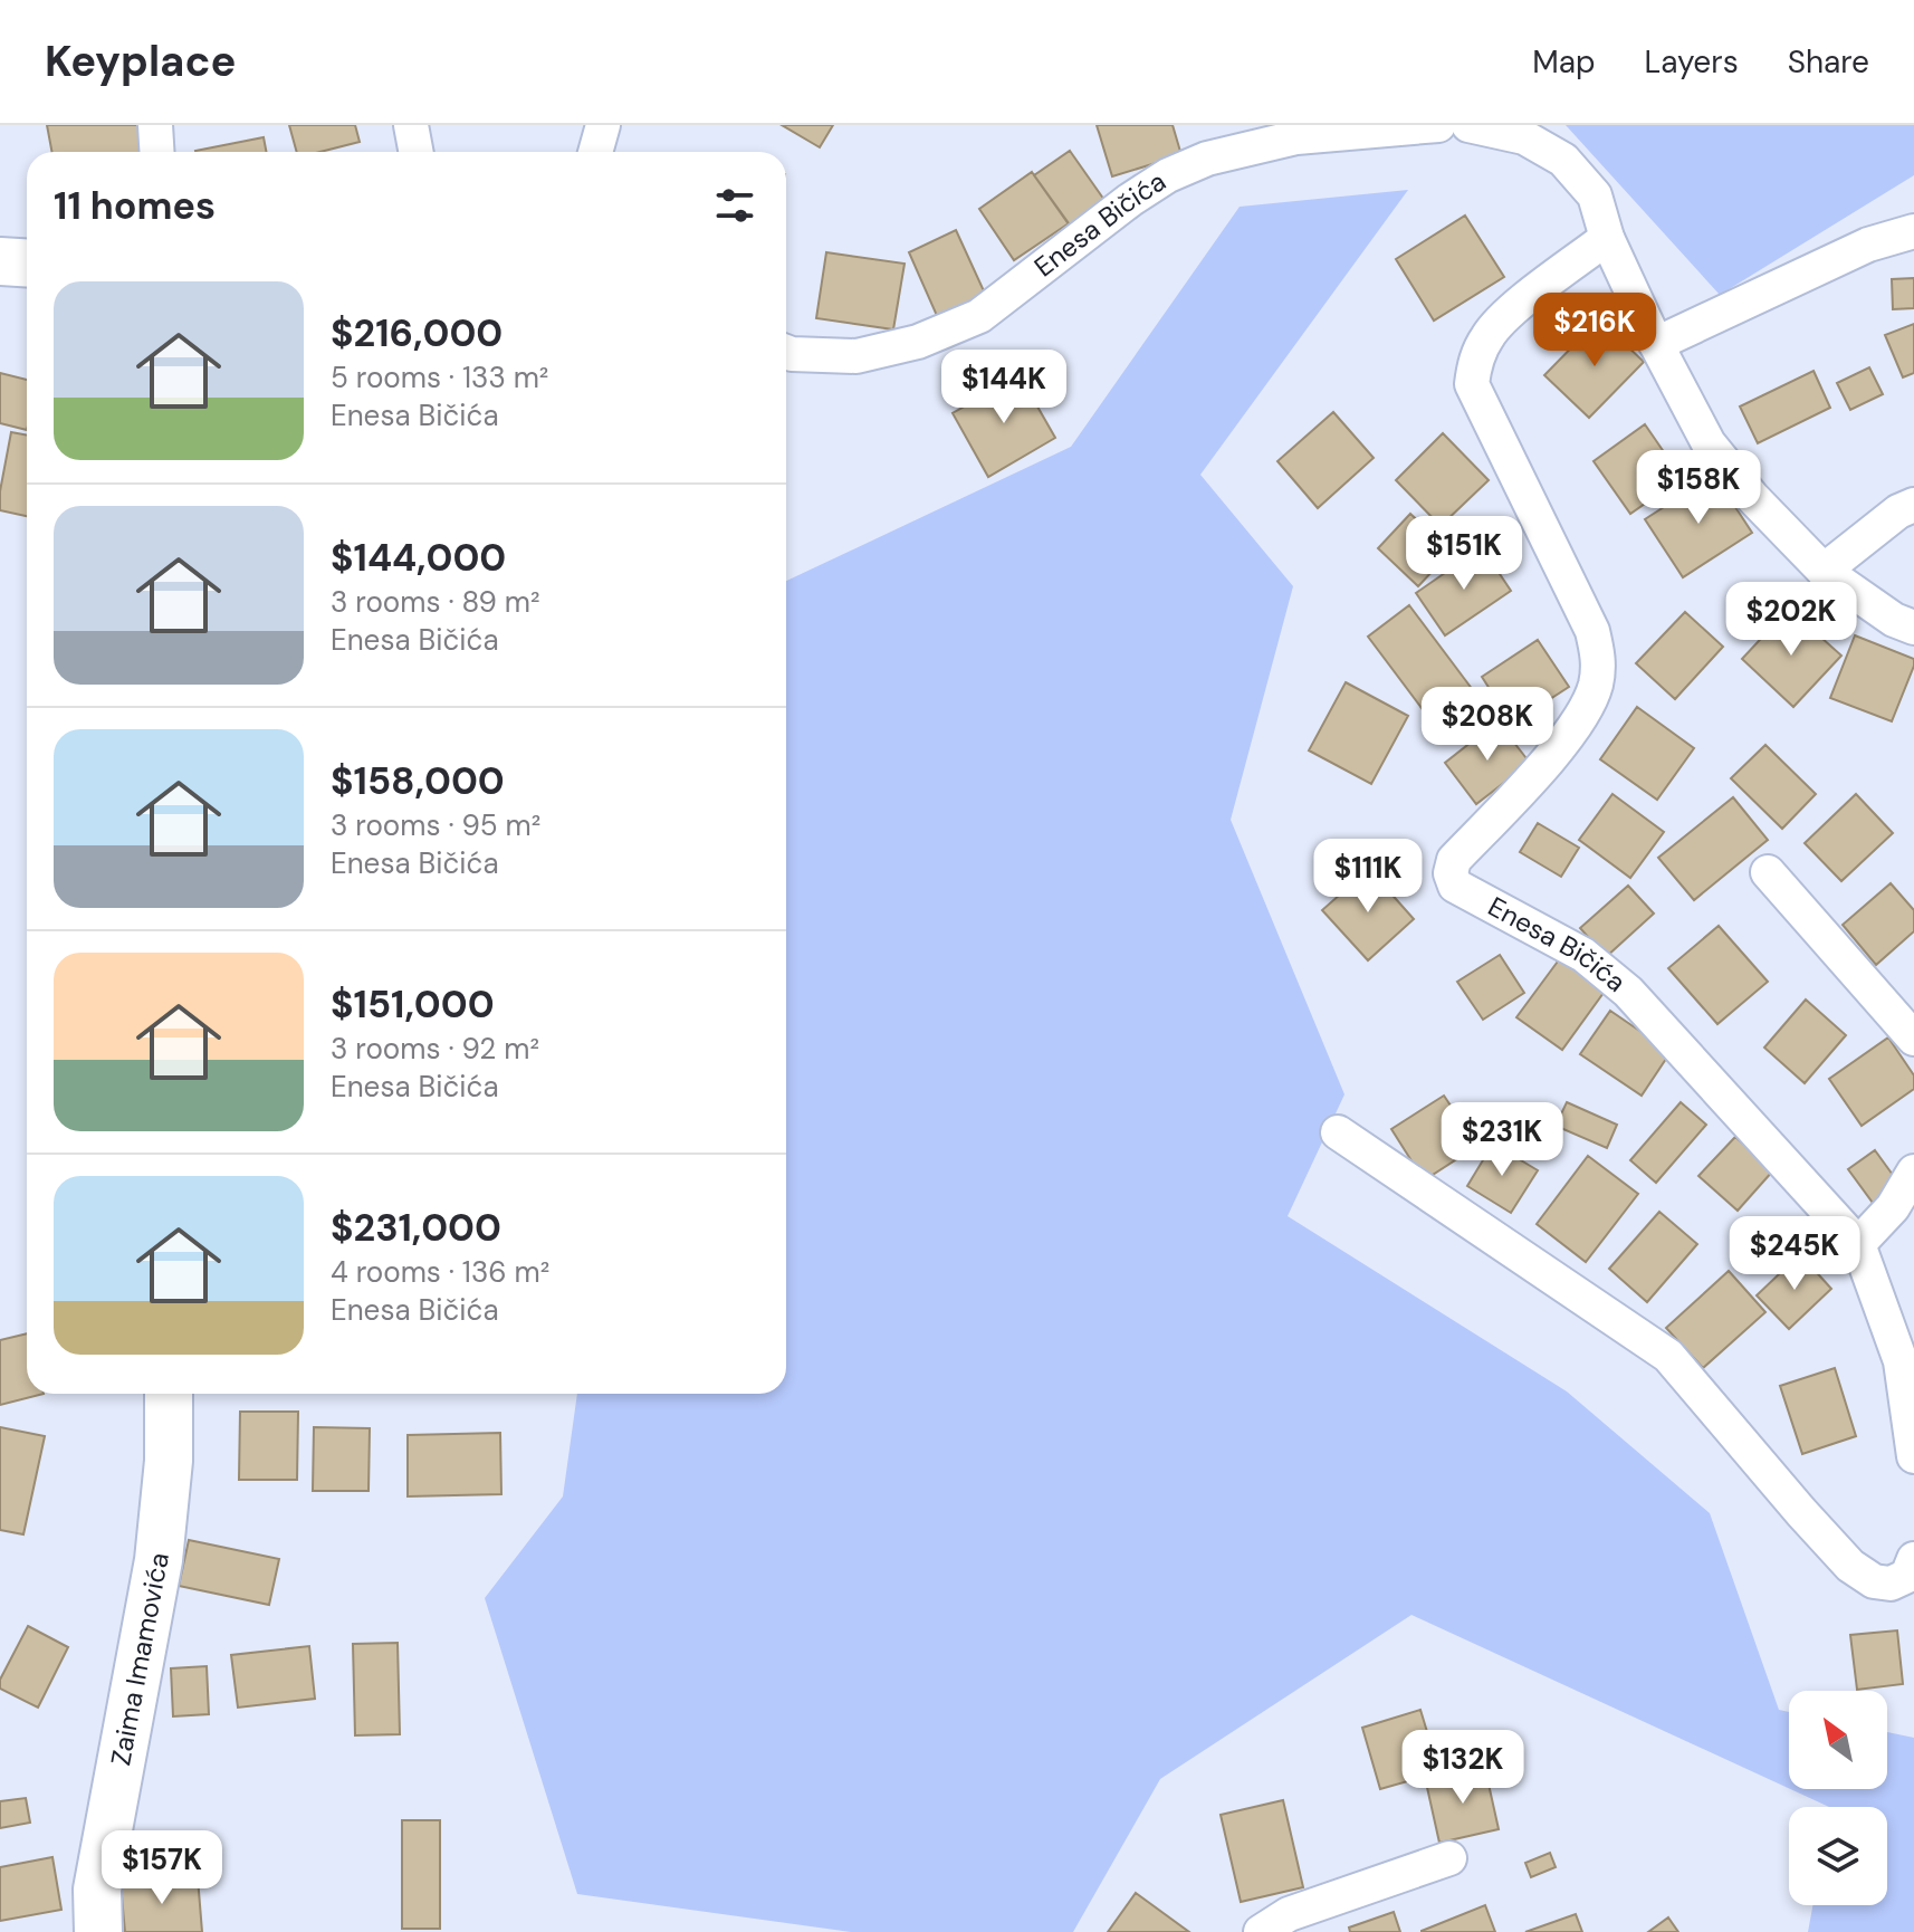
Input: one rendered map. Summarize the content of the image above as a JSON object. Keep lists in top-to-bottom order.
{
  "streets": {
    "street": ["Enesa Bičića", "Zaima Imamovića"]
  },
  "north": "top left",
  "page": {
    "header": "Keyplace",
    "nav": ["Map", "Layers", "Share"],
    "heading": "11 homes",
    "list": [
      {
        "name": "$216,000",
        "note": "5 rooms · 133 m² · Enesa Bičića"
      },
      {
        "name": "$144,000",
        "note": "3 rooms · 89 m² · Enesa Bičića"
      },
      {
        "name": "$158,000",
        "note": "3 rooms · 95 m² · Enesa Bičića"
      },
      {
        "name": "$151,000",
        "note": "3 rooms · 92 m² · Enesa Bičića"
      },
      {
        "name": "$231,000",
        "note": "4 rooms · 136 m² · Enesa Bičića"
      }
    ],
    "price": [
      "$216K",
      "$144K",
      "$158K",
      "$151K",
      "$202K",
      "$208K",
      "$111K",
      "$231K",
      "$245K",
      "$132K",
      "$157K"
    ]
  }
}
